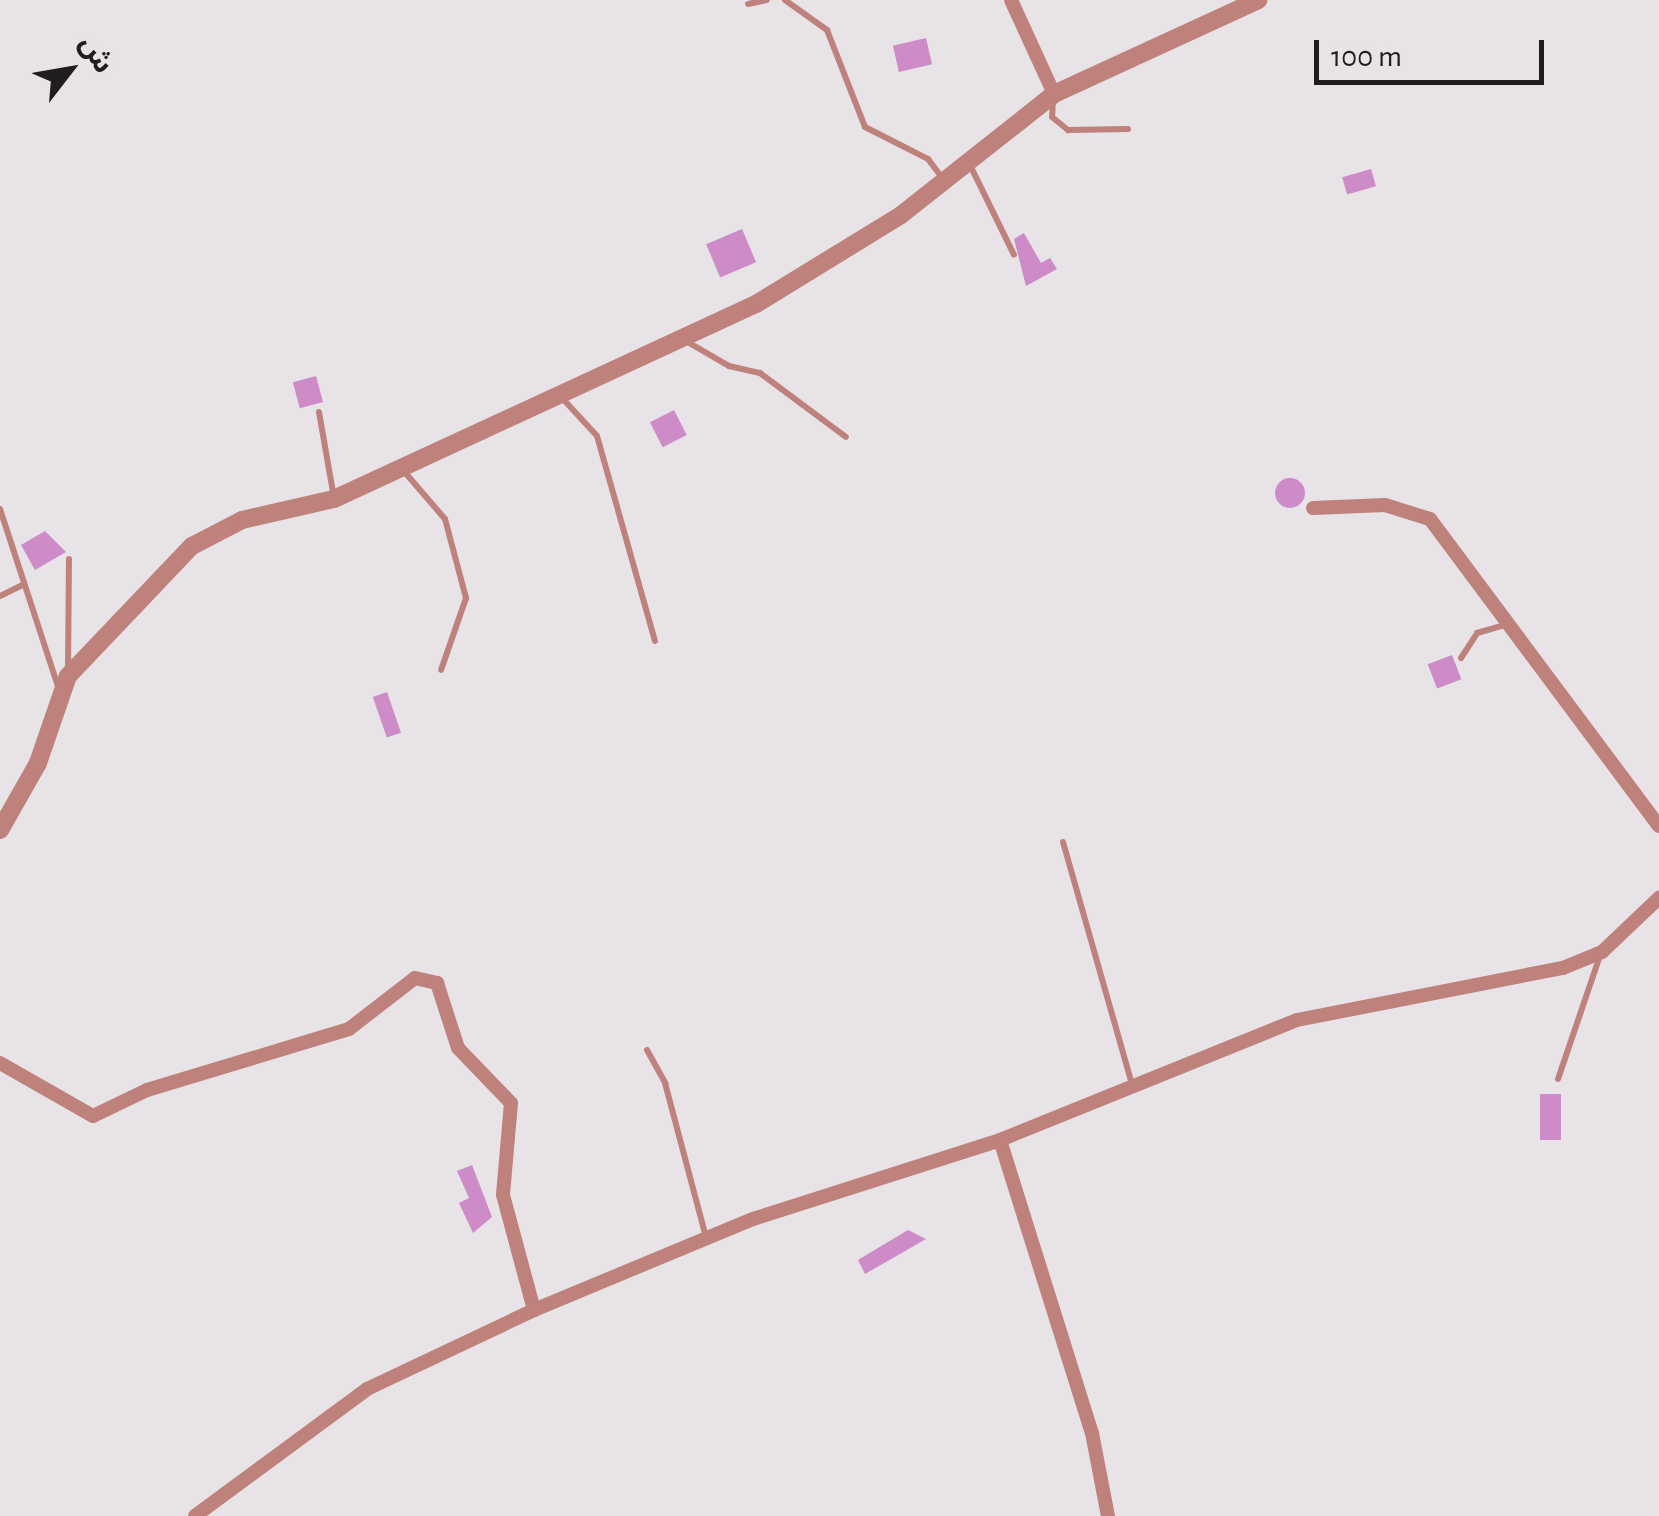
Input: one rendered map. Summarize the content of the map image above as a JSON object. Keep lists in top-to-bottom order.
{
  "scale_bar": "100 m",
  "north": "top right"
}
